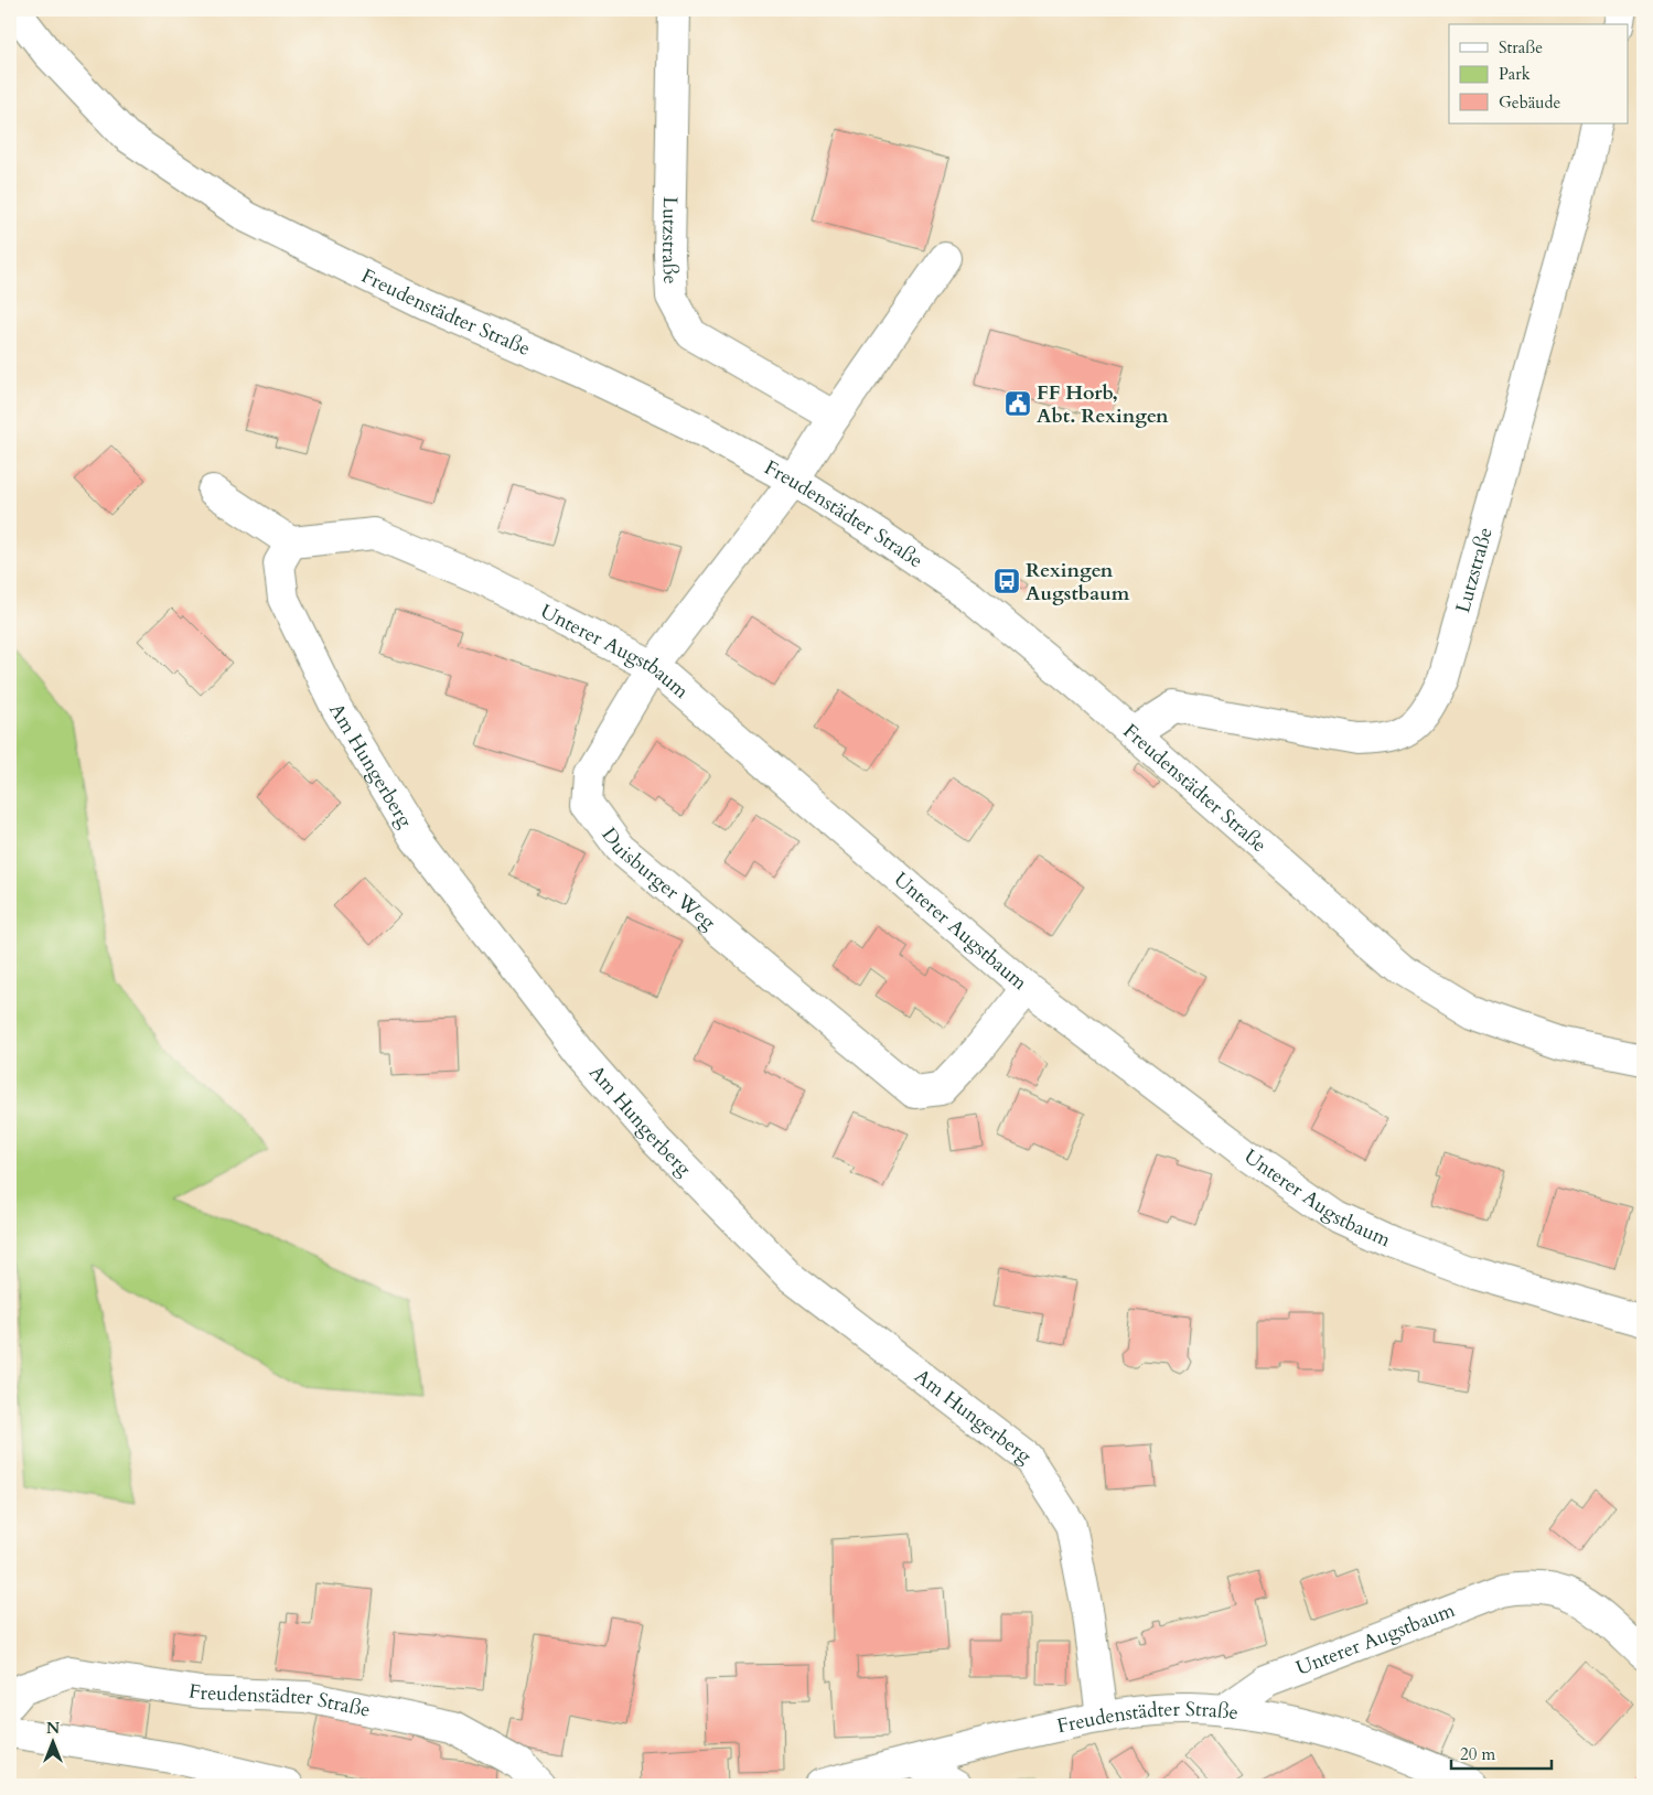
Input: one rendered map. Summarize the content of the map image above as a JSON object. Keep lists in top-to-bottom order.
{
  "streets": {
    "street": [
      "Lutzstraße",
      "Freudenstädter Straße",
      "Unterer Augstbaum",
      "Am Hungerberg",
      "Duisburger Weg"
    ]
  },
  "crossings": [
    ["Lutzstraße", "Freudenstädter Straße"],
    ["Freudenstädter Straße", "Unterer Augstbaum"],
    ["Freudenstädter Straße", "Am Hungerberg"],
    ["Freudenstädter Straße", "Duisburger Weg"],
    ["Unterer Augstbaum", "Am Hungerberg"],
    ["Unterer Augstbaum", "Duisburger Weg"]
  ],
  "places": {
    "public building": ["FF Horb, Abt. Rexingen"],
    "bus stop": ["Rexingen Augstbaum"]
  },
  "legend": ["Straße", "Park", "Gebäude"],
  "scale_bar": "20 m",
  "north": "top"
}
